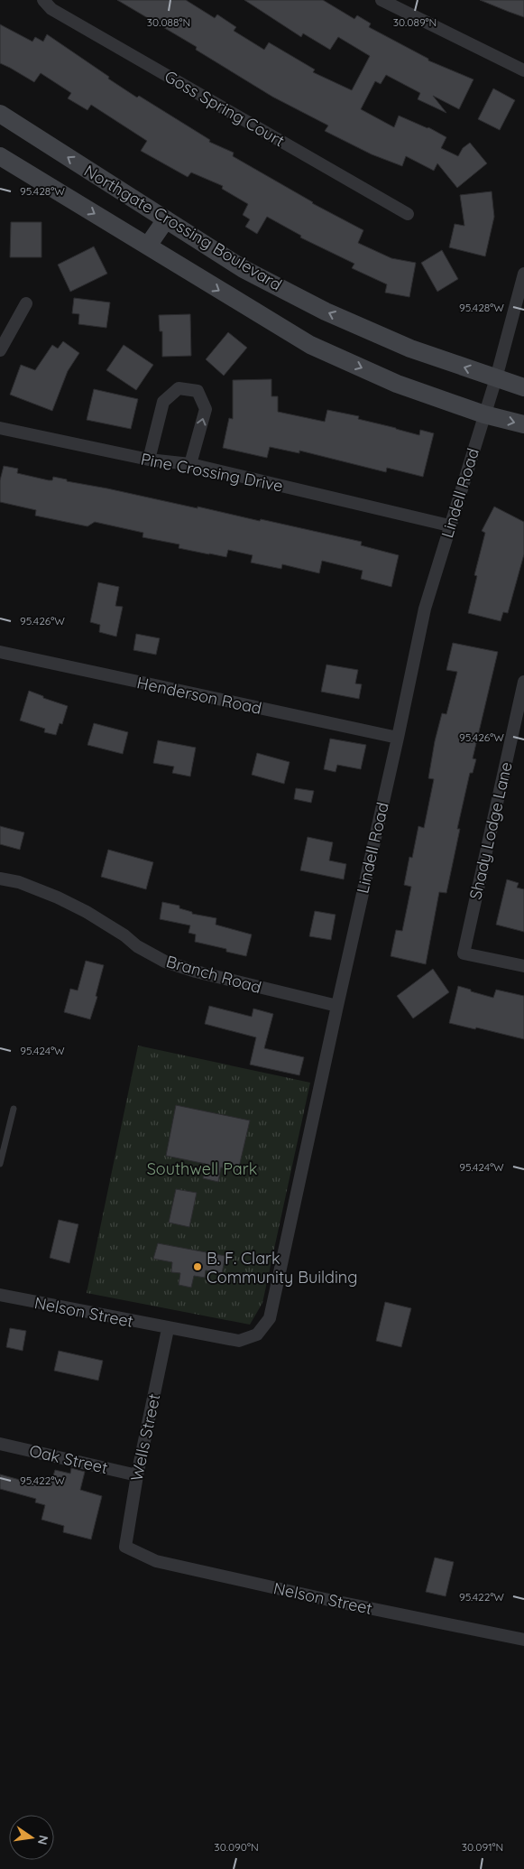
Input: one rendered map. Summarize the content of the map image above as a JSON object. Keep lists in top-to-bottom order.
{
  "streets": {
    "main road": ["Northgate Crossing Boulevard"],
    "street": [
      "Goss Spring Court",
      "Pine Crossing Drive",
      "Lindell Road",
      "Henderson Road",
      "Shady Lodge Lane",
      "Branch Road",
      "Nelson Street",
      "Wells Street",
      "Oak Street"
    ]
  },
  "crossings": [
    ["Northgate Crossing Boulevard", "Lindell Road"],
    ["Pine Crossing Drive", "Lindell Road"],
    ["Lindell Road", "Henderson Road"],
    ["Lindell Road", "Branch Road"],
    ["Lindell Road", "Nelson Street"],
    ["Lindell Road", "Wells Street"],
    ["Nelson Street", "Wells Street"],
    ["Wells Street", "Oak Street"]
  ],
  "parks": ["Southwell Park"],
  "places": ["B. F. Clark Community Building"],
  "north": "right",
  "coordinates": [
    "30.088°N",
    "30.089°N",
    "95.428°W",
    "95.426°W",
    "95.424°W",
    "95.422°W",
    "30.090°N",
    "30.091°N"
  ]
}
